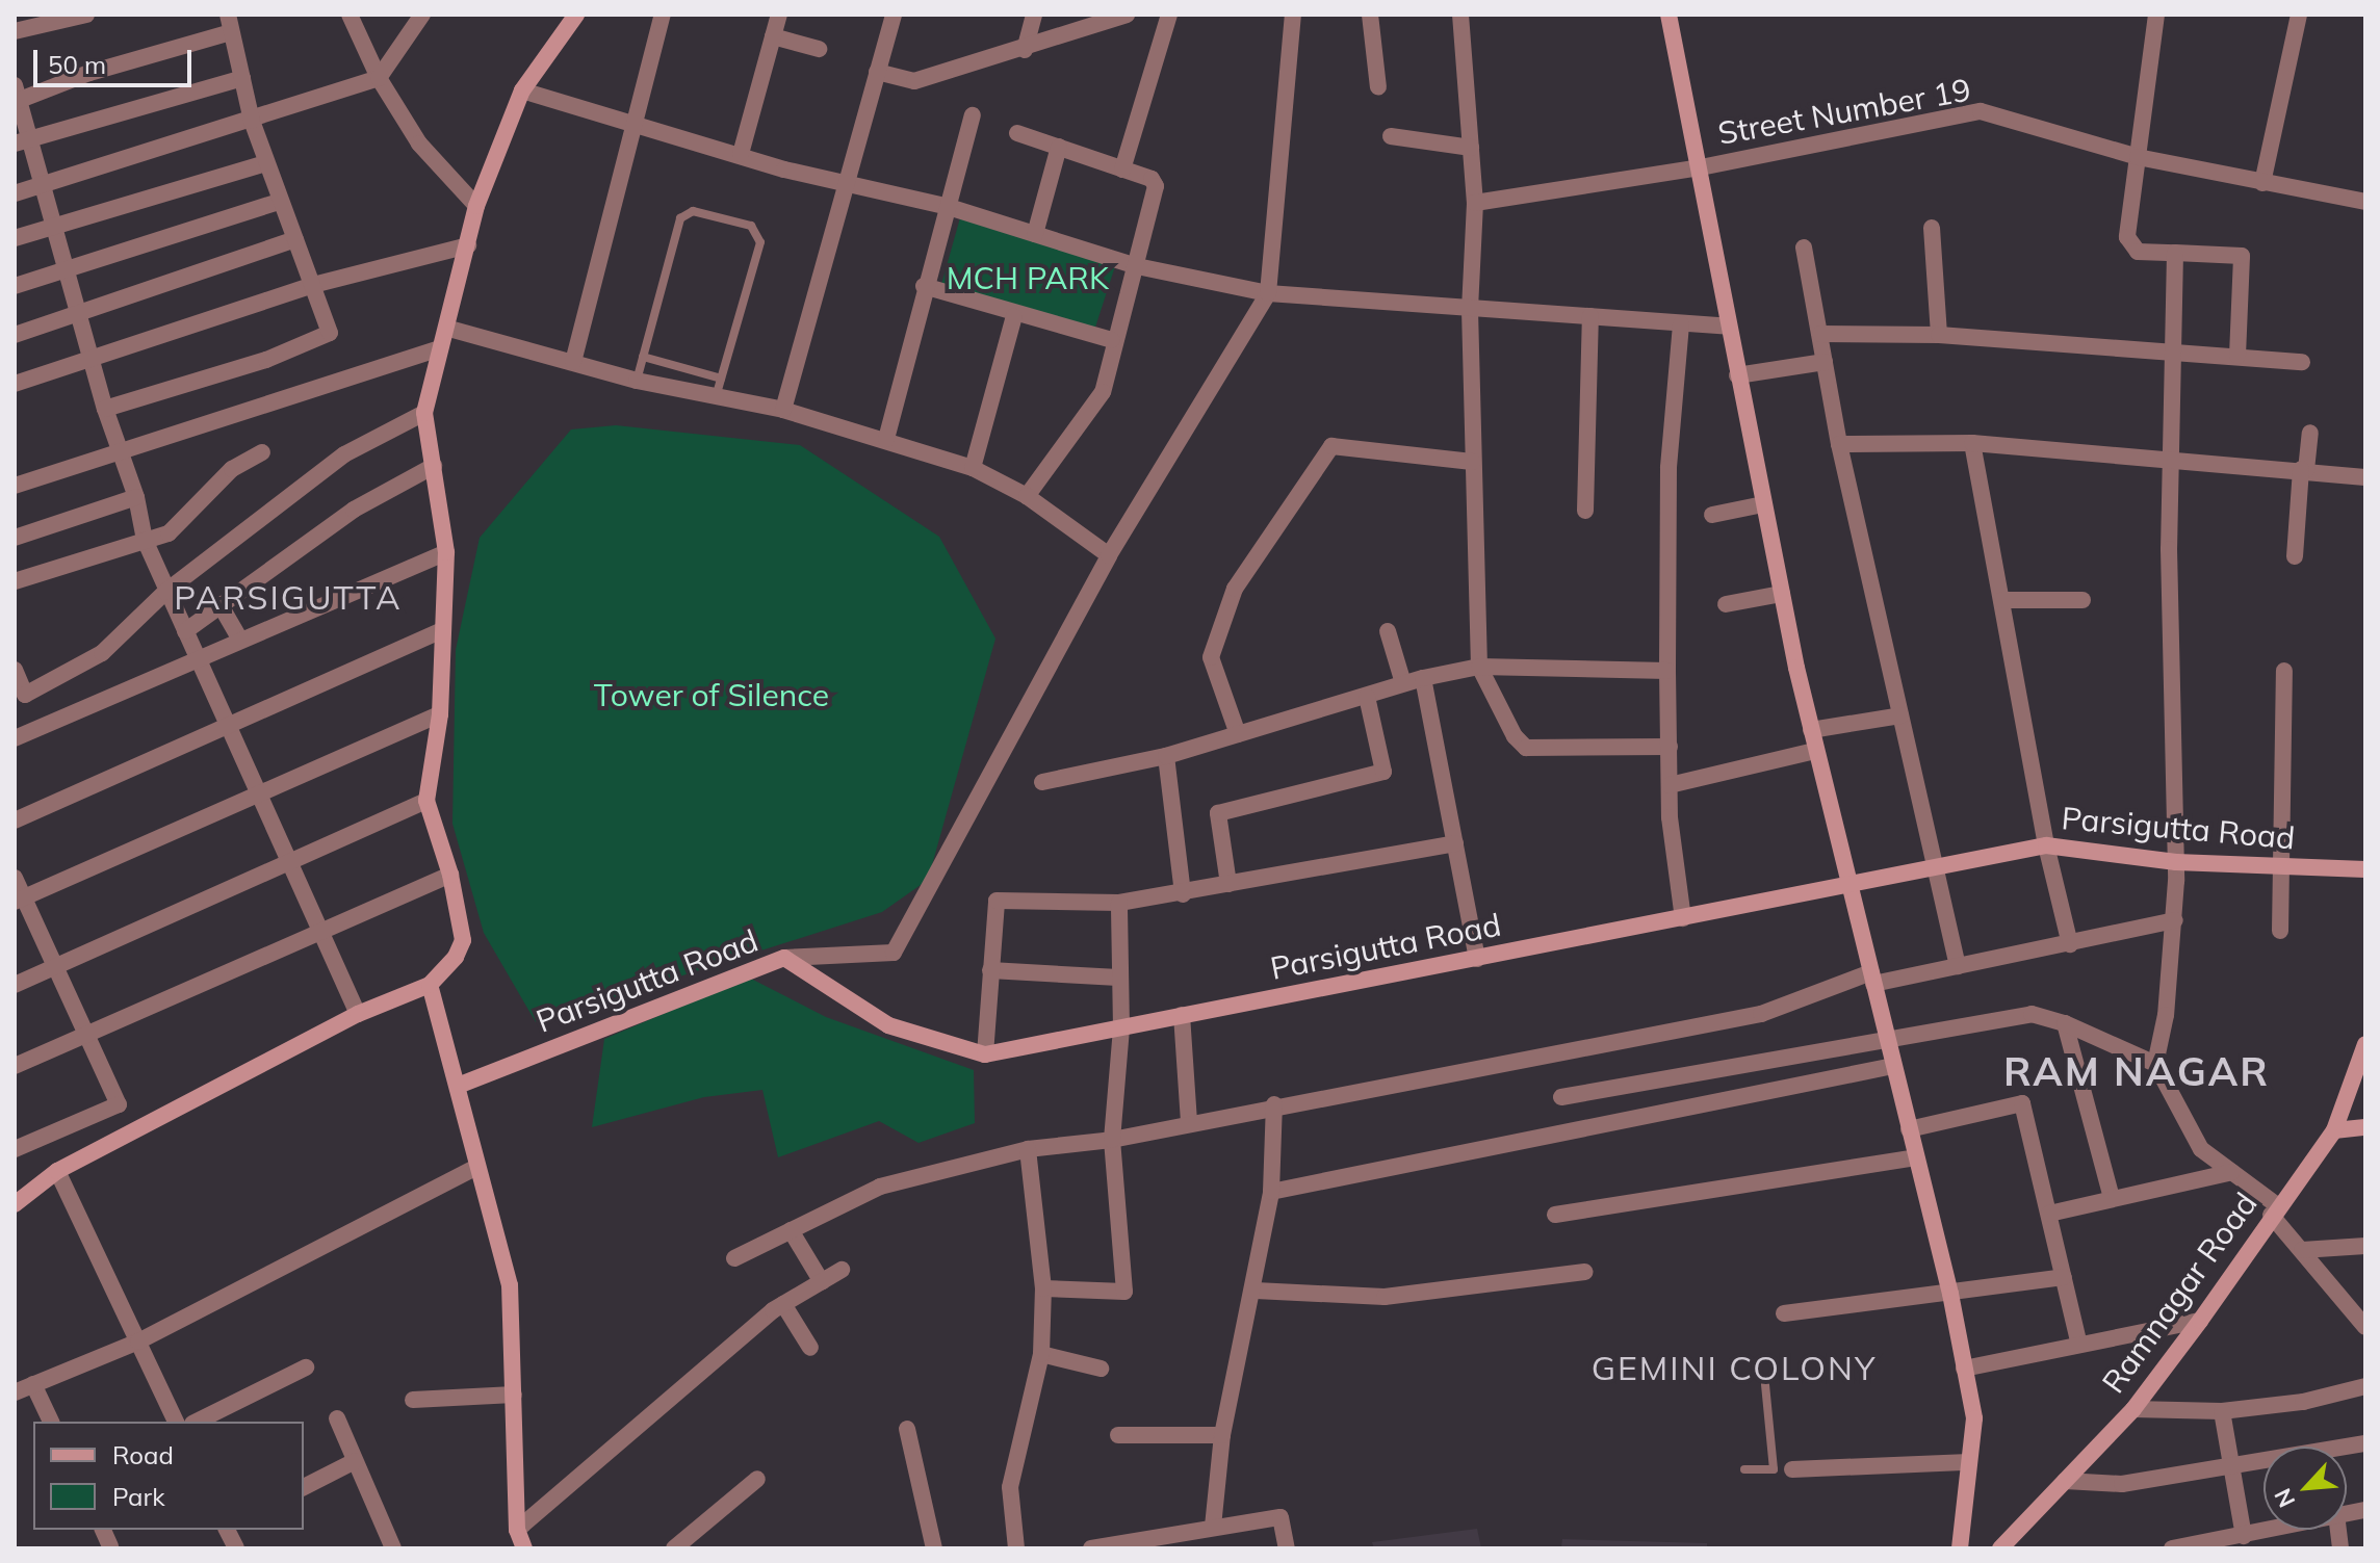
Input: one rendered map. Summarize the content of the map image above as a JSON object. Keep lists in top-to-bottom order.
{
  "streets": {
    "street": ["Street Number 19", "Parsigutta Road", "Ramnagar Road"]
  },
  "districts": ["PARSIGUTTA", "RAM NAGAR", "GEMINI COLONY"],
  "parks": ["MCH PARK", "Tower of Silence"],
  "legend": ["Road", "Park"],
  "scale_bar": "50 m",
  "north": "bottom left"
}
